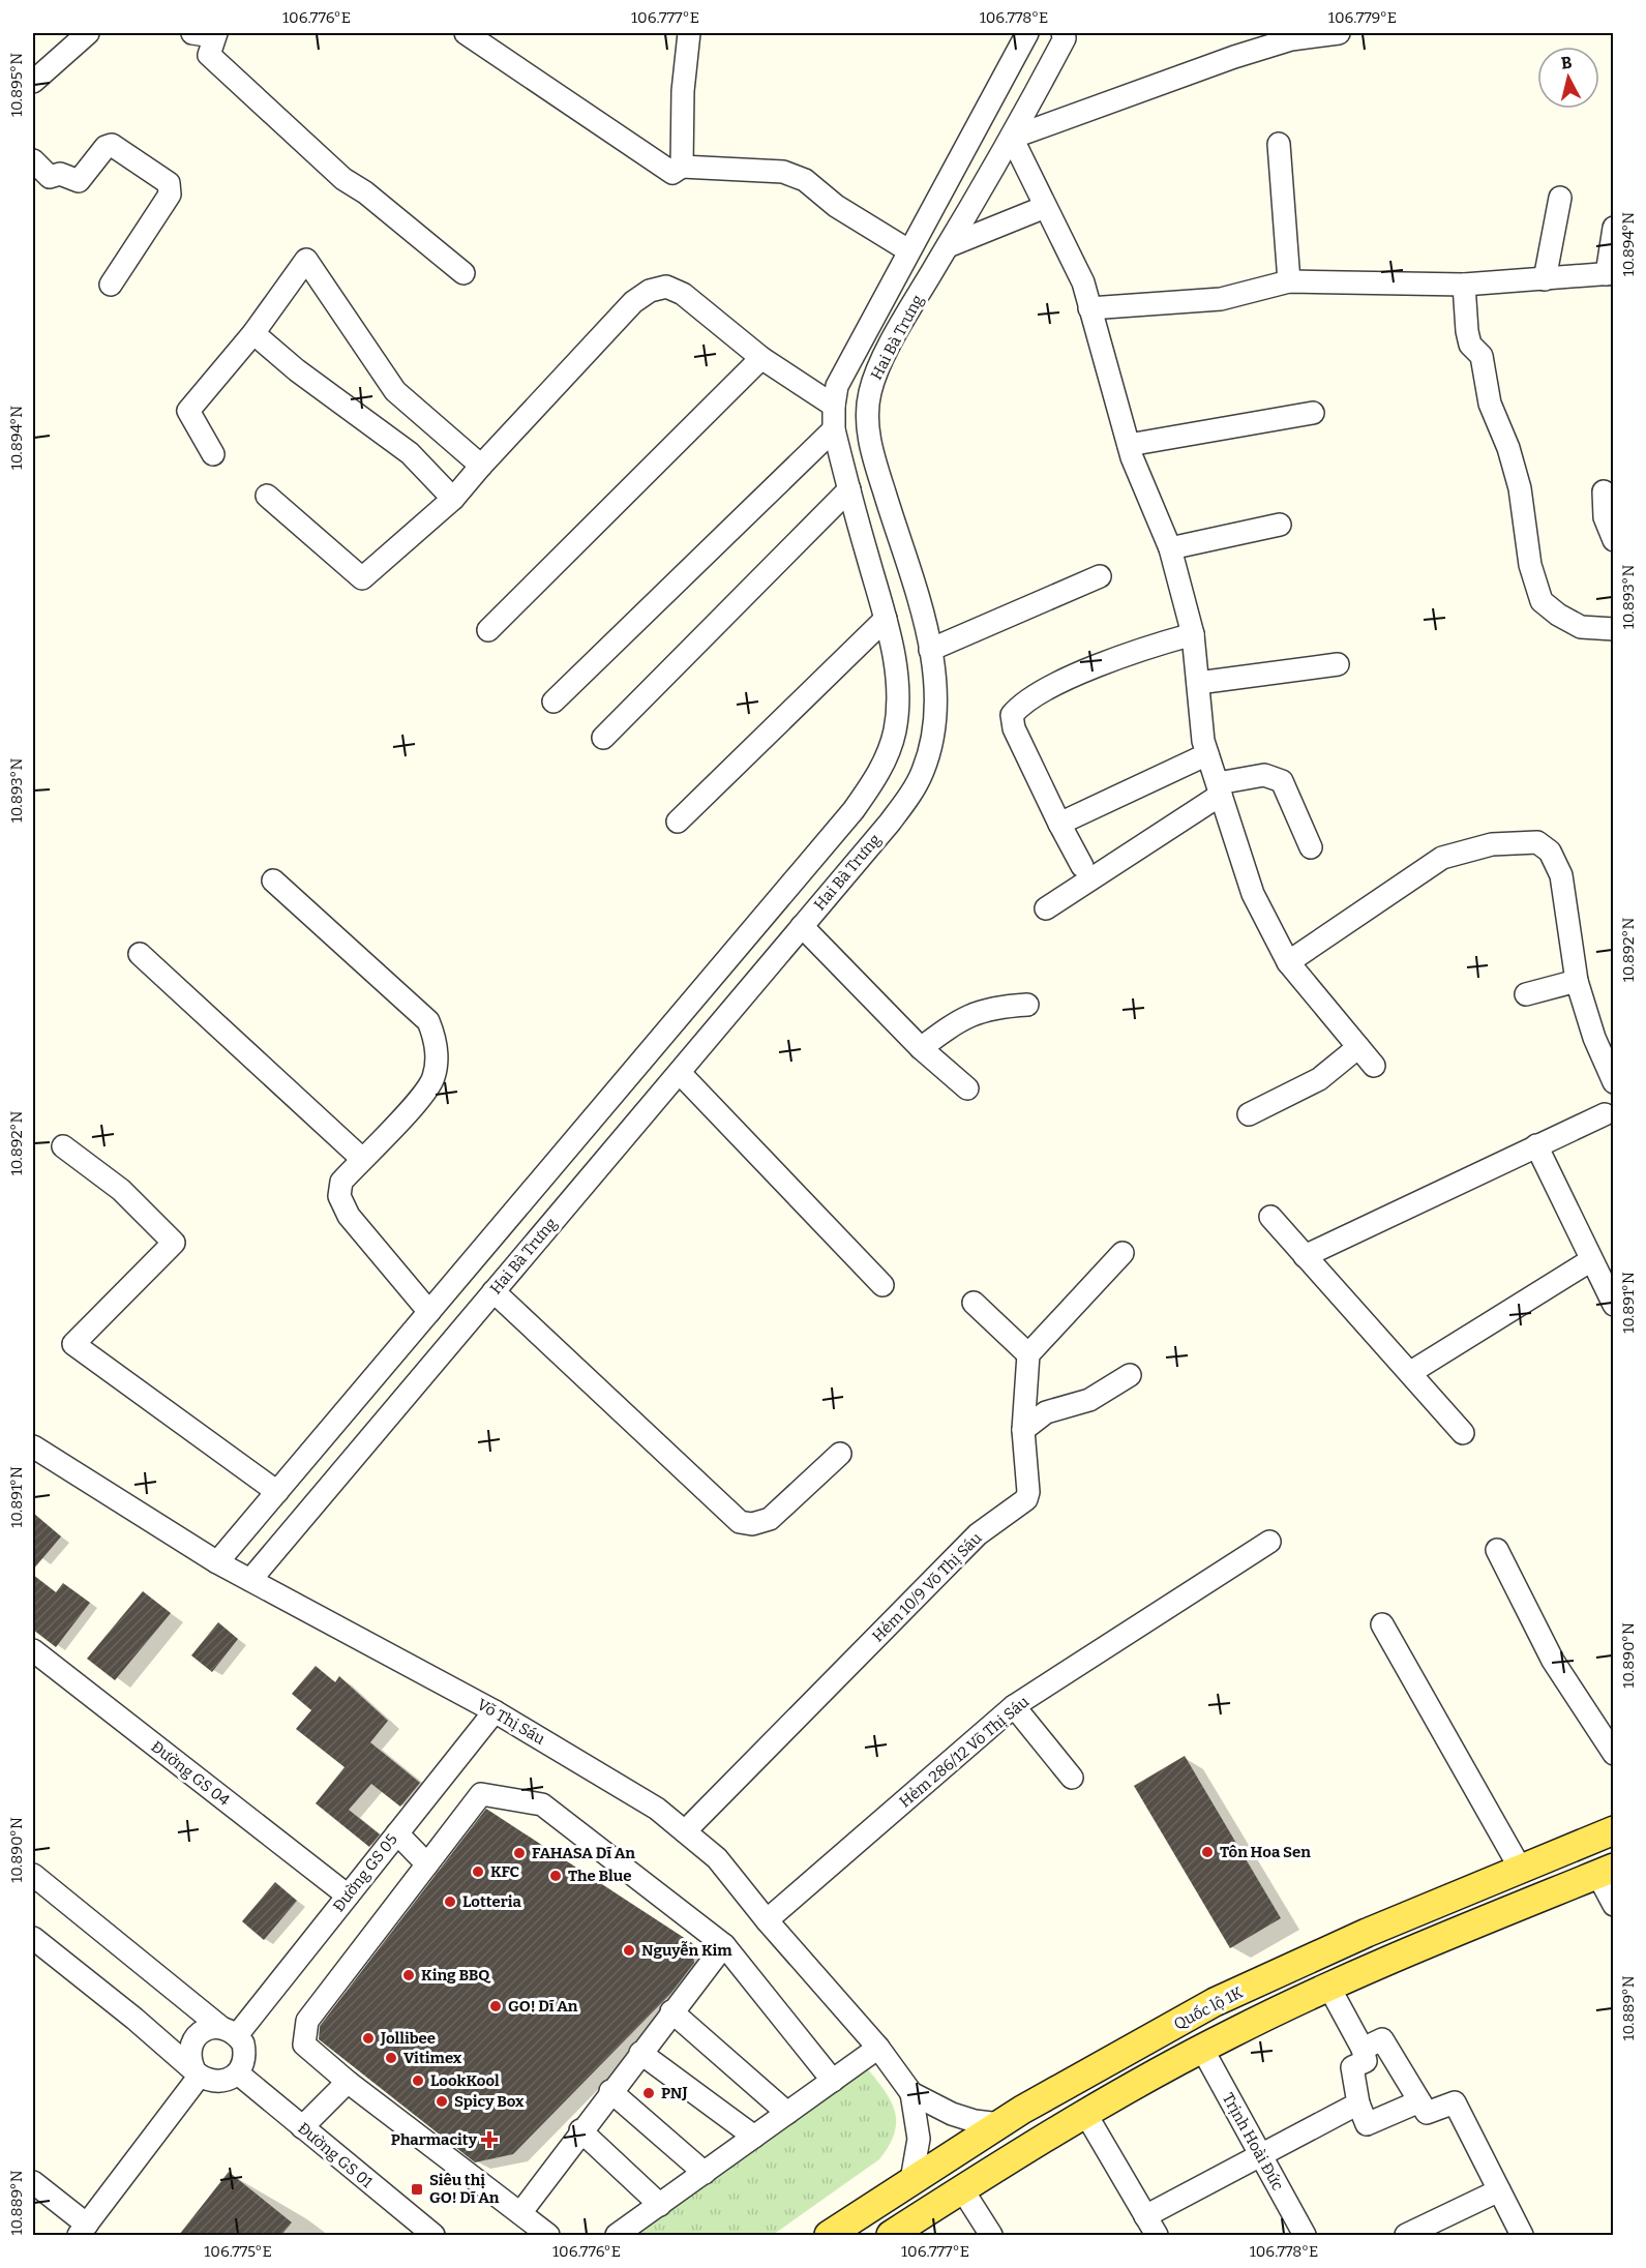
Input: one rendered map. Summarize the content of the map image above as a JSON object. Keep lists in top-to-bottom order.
{
  "streets": {
    "main road": ["Quốc lộ 1K"],
    "street": [
      "Hai Bà Trưng",
      "Hẻm 10/9 Võ Thị Sáu",
      "Võ Thị Sáu",
      "Hẻm 286/12 Võ Thị Sáu",
      "Đường GS 04",
      "Đường GS 05",
      "Trịnh Hoài Đức",
      "Đường GS 01"
    ]
  },
  "crossings": [
    ["Hai Bà Trưng", "Võ Thị Sáu"],
    ["Hẻm 10/9 Võ Thị Sáu", "Võ Thị Sáu"],
    ["Võ Thị Sáu", "Hẻm 286/12 Võ Thị Sáu"],
    ["Võ Thị Sáu", "Đường GS 05"],
    ["Võ Thị Sáu", "Quốc lộ 1K"],
    ["Đường GS 04", "Đường GS 05"],
    ["Đường GS 05", "Đường GS 01"],
    ["Quốc lộ 1K", "Trịnh Hoài Đức"]
  ],
  "places": {
    "other": [
      "Tôn Hoa Sen",
      "FAHASA Dĩ An",
      "KFC",
      "The Blue",
      "Lotteria",
      "Nguyễn Kim",
      "King BBQ",
      "GO! Dĩ An",
      "Jollibee",
      "Vitimex",
      "LookKool",
      "PNJ",
      "Spicy Box"
    ],
    "health": ["Pharmacity"],
    "transit": ["Siêu thị GO! Dĩ An"]
  },
  "north": "top",
  "coordinates": [
    "106.776°E",
    "106.777°E",
    "106.778°E",
    "106.779°E",
    "10.895°N",
    "10.894°N",
    "10.893°N",
    "10.892°N",
    "10.891°N",
    "10.890°N",
    "10.889°N",
    "106.775°E"
  ]
}
